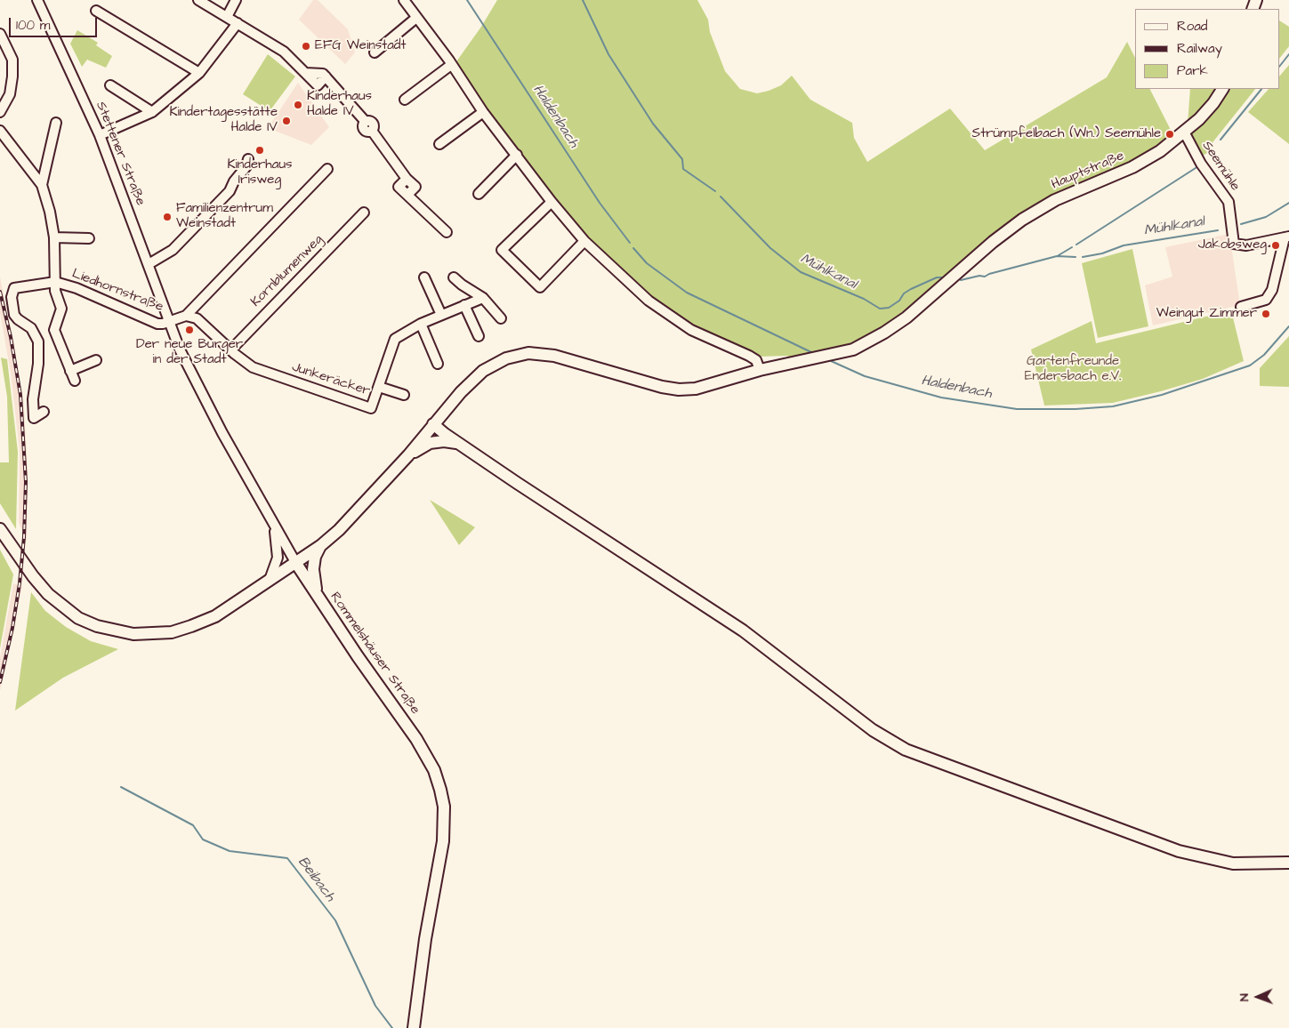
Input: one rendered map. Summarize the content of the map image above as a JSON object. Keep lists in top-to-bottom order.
{
  "streets": {
    "main road": ["Hauptstraße", "Rommelshäuser Straße"],
    "street": [
      "Stettener Straße",
      "Seemühle",
      "Kornblumenweg",
      "Liedhornstraße",
      "Junkeräcker"
    ]
  },
  "crossings": [
    ["Stettener Straße", "Liedhornstraße"],
    ["Stettener Straße", "Rommelshäuser Straße"],
    ["Seemühle", "Hauptstraße"],
    ["Kornblumenweg", "Junkeräcker"],
    ["Liedhornstraße", "Rommelshäuser Straße"]
  ],
  "water": ["Haldenbach", "Mühlkanal", "Beibach"],
  "parks": ["Gartenfreunde Endersbach e.V."],
  "places": [
    "EFG Weinstadt",
    "Kinderhaus Halde IV",
    "Kindertagesstätte Halde IV",
    "Strümpfelbach (Wn.) Seemühle",
    "Kinderhaus Irisweg",
    "Familienzentrum Weinstadt",
    "Jakobsweg",
    "Weingut Zimmer",
    "Der neue Burger in der Stadt"
  ],
  "legend": ["Road", "Railway", "Park"],
  "scale_bar": "100 m",
  "north": "left"
}
